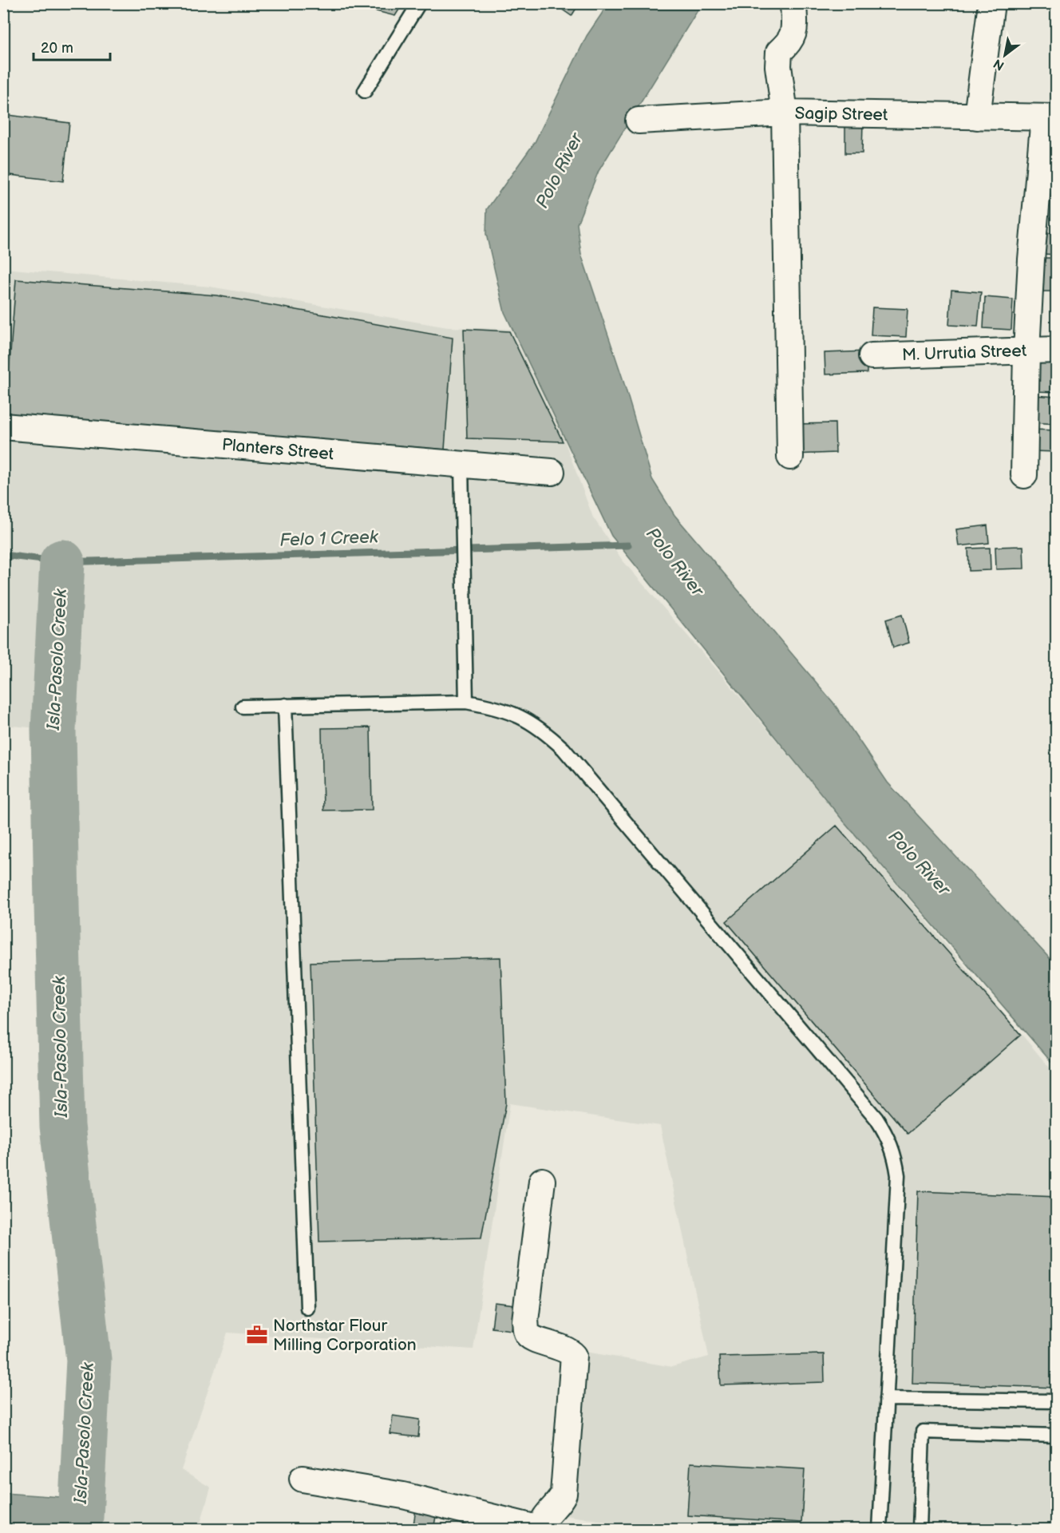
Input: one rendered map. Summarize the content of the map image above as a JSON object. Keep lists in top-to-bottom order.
{
  "streets": {
    "street": ["Sagip Street", "M. Urrutia Street", "Planters Street"]
  },
  "crossings": [
    ["Sagip Street", "M. Urrutia Street"]
  ],
  "water": ["Polo River", "Felo 1 Creek", "Isla-Pasolo Creek"],
  "places": {
    "office": ["Northstar Flour Milling Corporation"]
  },
  "scale_bar": "20 m",
  "north": "bottom left"
}
